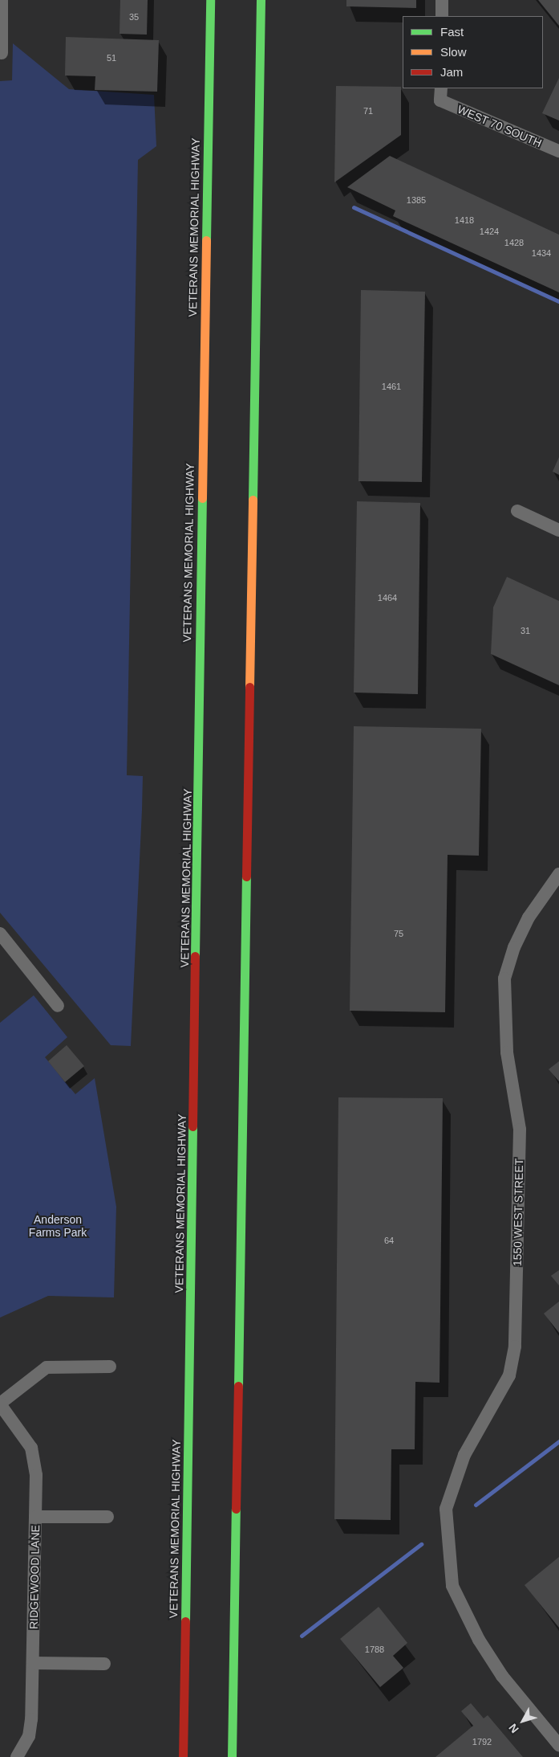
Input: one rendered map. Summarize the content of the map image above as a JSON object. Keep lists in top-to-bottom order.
{
  "streets": {
    "highway": ["VETERANS MEMORIAL HIGHWAY"],
    "street": ["WEST 70 SOUTH", "1550 WEST STREET", "RIDGEWOOD LANE"]
  },
  "parks": ["Anderson Farms Park"],
  "house_numbers": [
    "35",
    "51",
    "71",
    "1385",
    "1418",
    "1424",
    "1428",
    "1434",
    "1461",
    "1464",
    "31",
    "75",
    "64",
    "1788",
    "1792"
  ],
  "legend": ["Fast", "Slow", "Jam"],
  "north": "bottom left"
}
